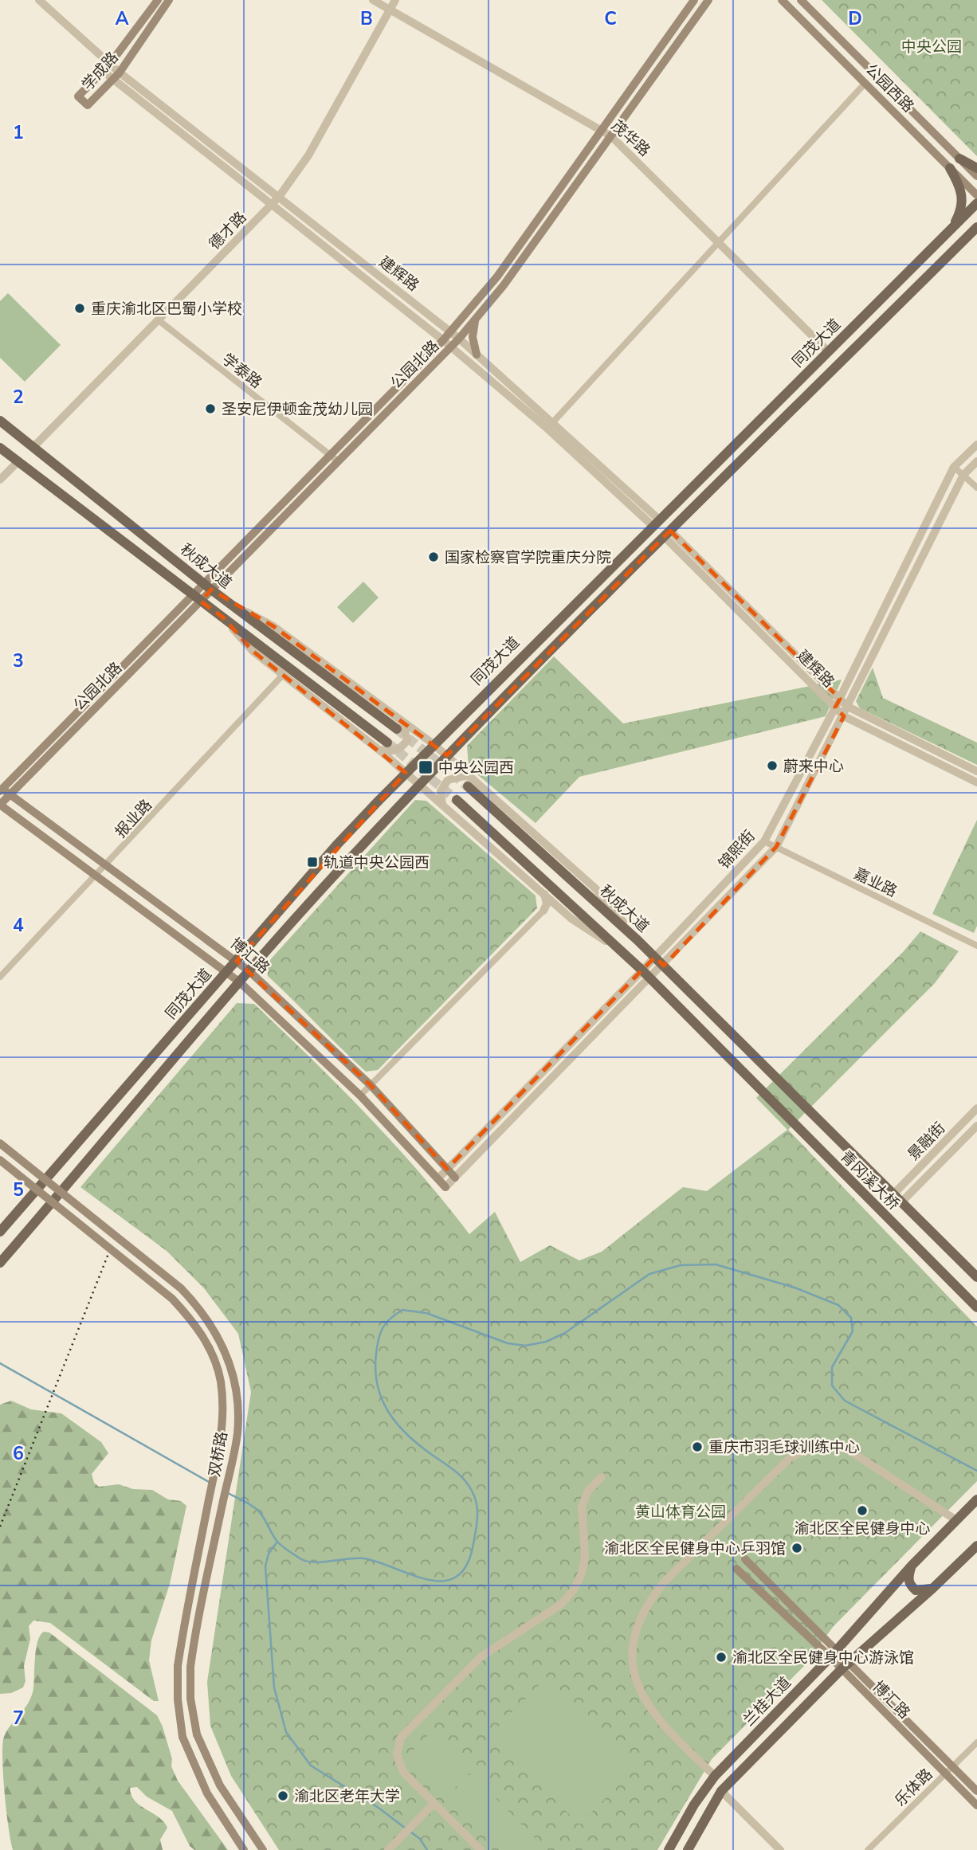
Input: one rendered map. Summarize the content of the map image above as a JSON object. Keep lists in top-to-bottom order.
{
  "streets": {
    "main road": [
      "学成路",
      "公园西路",
      "同茂大道",
      "公园北路",
      "秋成大道",
      "博汇路",
      "青冈溪大桥",
      "双桥路",
      "兰桂大道"
    ],
    "street": [
      "茂华路",
      "德才路",
      "建辉路",
      "学泰路",
      "报业路",
      "锦熙街",
      "嘉业路",
      "景融街",
      "乐体路"
    ]
  },
  "crossings": [
    ["学成路", "建辉路"],
    ["茂华路", "德才路"],
    ["茂华路", "同茂大道"],
    ["茂华路", "公园北路"],
    ["德才路", "建辉路"],
    ["德才路", "学泰路"],
    ["德才路", "秋成大道"],
    ["建辉路", "同茂大道"],
    ["建辉路", "公园北路"],
    ["建辉路", "锦熙街"],
    ["同茂大道", "博汇路"],
    ["公园北路", "学泰路"],
    ["公园北路", "秋成大道"],
    ["公园北路", "博汇路"],
    ["秋成大道", "锦熙街"],
    ["秋成大道", "青冈溪大桥"],
    ["报业路", "博汇路"],
    ["锦熙街", "嘉业路"],
    ["锦熙街", "博汇路"],
    ["锦熙街", "青冈溪大桥"],
    ["博汇路", "兰桂大道"],
    ["博汇路", "乐体路"],
    ["景融街", "青冈溪大桥"]
  ],
  "parks": ["中央公园", "黄山体育公园"],
  "places": {
    "other": [
      "重庆渝北区巴蜀小学校",
      "圣安尼伊顿金茂幼儿园",
      "国家检察官学院重庆分院",
      "蔚来中心",
      "重庆市羽毛球训练中心",
      "渝北区全民健身中心",
      "渝北区全民健身中心乒羽馆",
      "渝北区全民健身中心游泳馆",
      "渝北区老年大学"
    ],
    "transit": ["中央公园西", "轨道中央公园西"]
  },
  "grid": {
    "columns": [
      "A",
      "B",
      "C",
      "D"
    ],
    "rows": [
      "1",
      "2",
      "3",
      "4",
      "5",
      "6",
      "7"
    ]
  }
}
